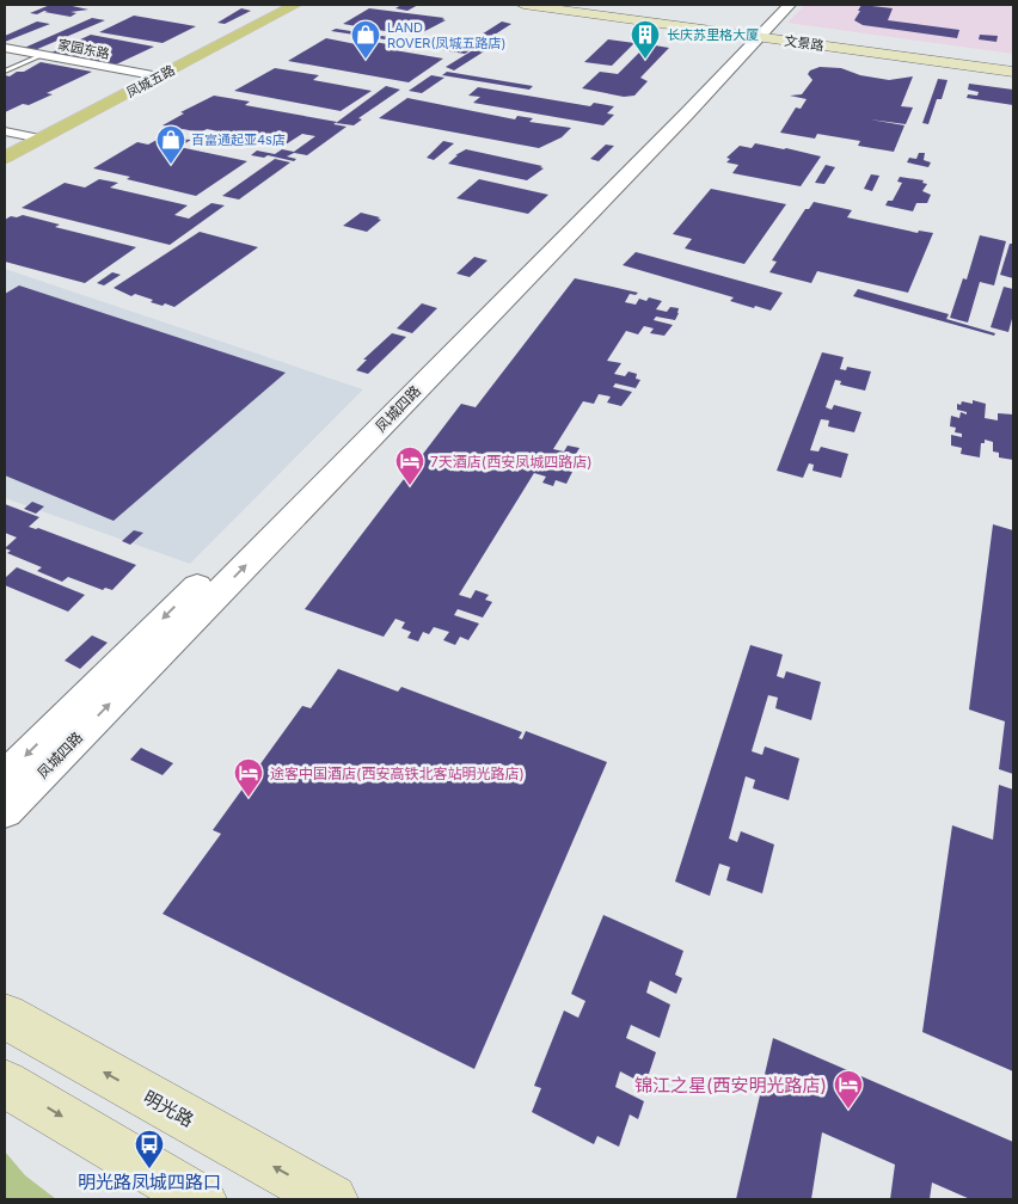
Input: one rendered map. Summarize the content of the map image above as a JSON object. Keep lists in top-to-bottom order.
{
  "streets": {
    "main road": ["文景路", "凤城五路", "明光路"],
    "street": ["家园东路", "凤城四路"]
  },
  "crossings": [
    ["文景路", "凤城四路"],
    ["家园东路", "凤城五路"]
  ],
  "places": {
    "shop": ["LAND ROVER(凤城五路店)", "百富通起亚4s店"],
    "building": ["长庆苏里格大厦"],
    "hotel": ["7天酒店(西安凤城四路店)", "途客中国酒店(西安高铁北客站明光路店)", "锦江之星(西安明光路店)"],
    "bus stop": ["明光路凤城四路口"]
  }
}
